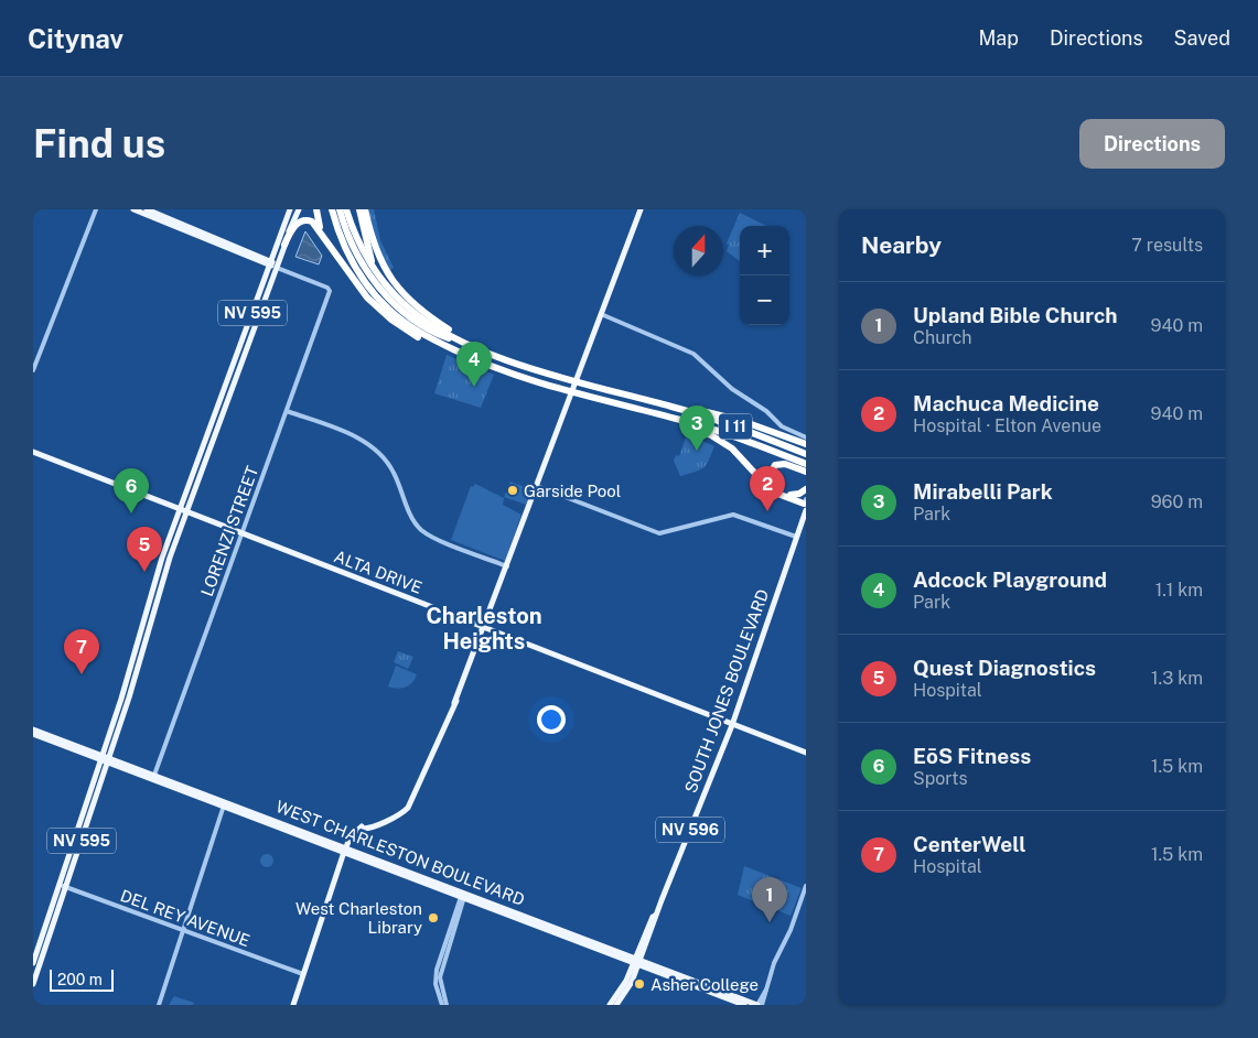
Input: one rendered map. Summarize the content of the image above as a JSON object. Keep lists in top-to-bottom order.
{
  "streets": {
    "highway": ["I 11"],
    "main road": [
      "NV 595",
      "ALTA DRIVE",
      "SOUTH JONES BOULEVARD",
      "NV 596",
      "WEST CHARLESTON BOULEVARD"
    ],
    "street": ["LORENZI STREET", "DEL REY AVENUE"]
  },
  "crossings": [
    ["NV 595", "LORENZI STREET"],
    ["NV 595", "ALTA DRIVE"],
    ["NV 595", "WEST CHARLESTON BOULEVARD"],
    ["NV 595", "DEL REY AVENUE"],
    ["LORENZI STREET", "ALTA DRIVE"],
    ["LORENZI STREET", "WEST CHARLESTON BOULEVARD"],
    ["ALTA DRIVE", "SOUTH JONES BOULEVARD"],
    ["SOUTH JONES BOULEVARD", "WEST CHARLESTON BOULEVARD"]
  ],
  "districts": ["Charleston Heights"],
  "places": ["Garside Pool", "West Charleston Library", "Asher College"],
  "scale_bar": "200 m",
  "north": "top",
  "page": {
    "header": "Citynav",
    "nav": ["Map", "Directions", "Saved"],
    "buttons": "Directions",
    "title": "Find us",
    "heading": ["Nearby", "7 results"],
    "map_buttons": ["+", "−"],
    "list": [
      {
        "mark": "1",
        "name": "Upland Bible Church",
        "note": "Church",
        "value": "940 m"
      },
      {
        "mark": "2",
        "name": "Machuca Medicine",
        "note": "Hospital · Elton Avenue",
        "value": "940 m"
      },
      {
        "mark": "3",
        "name": "Mirabelli Park",
        "note": "Park",
        "value": "960 m"
      },
      {
        "mark": "4",
        "name": "Adcock Playground",
        "note": "Park",
        "value": "1.1 km"
      },
      {
        "mark": "5",
        "name": "Quest Diagnostics",
        "note": "Hospital",
        "value": "1.3 km"
      },
      {
        "mark": "6",
        "name": "EōS Fitness",
        "note": "Sports",
        "value": "1.5 km"
      },
      {
        "mark": "7",
        "name": "CenterWell",
        "note": "Hospital",
        "value": "1.5 km"
      }
    ],
    "pins": [
      "4",
      "3",
      "2",
      "6",
      "5",
      "7",
      "1"
    ],
    "scale": "200 m"
  }
}
